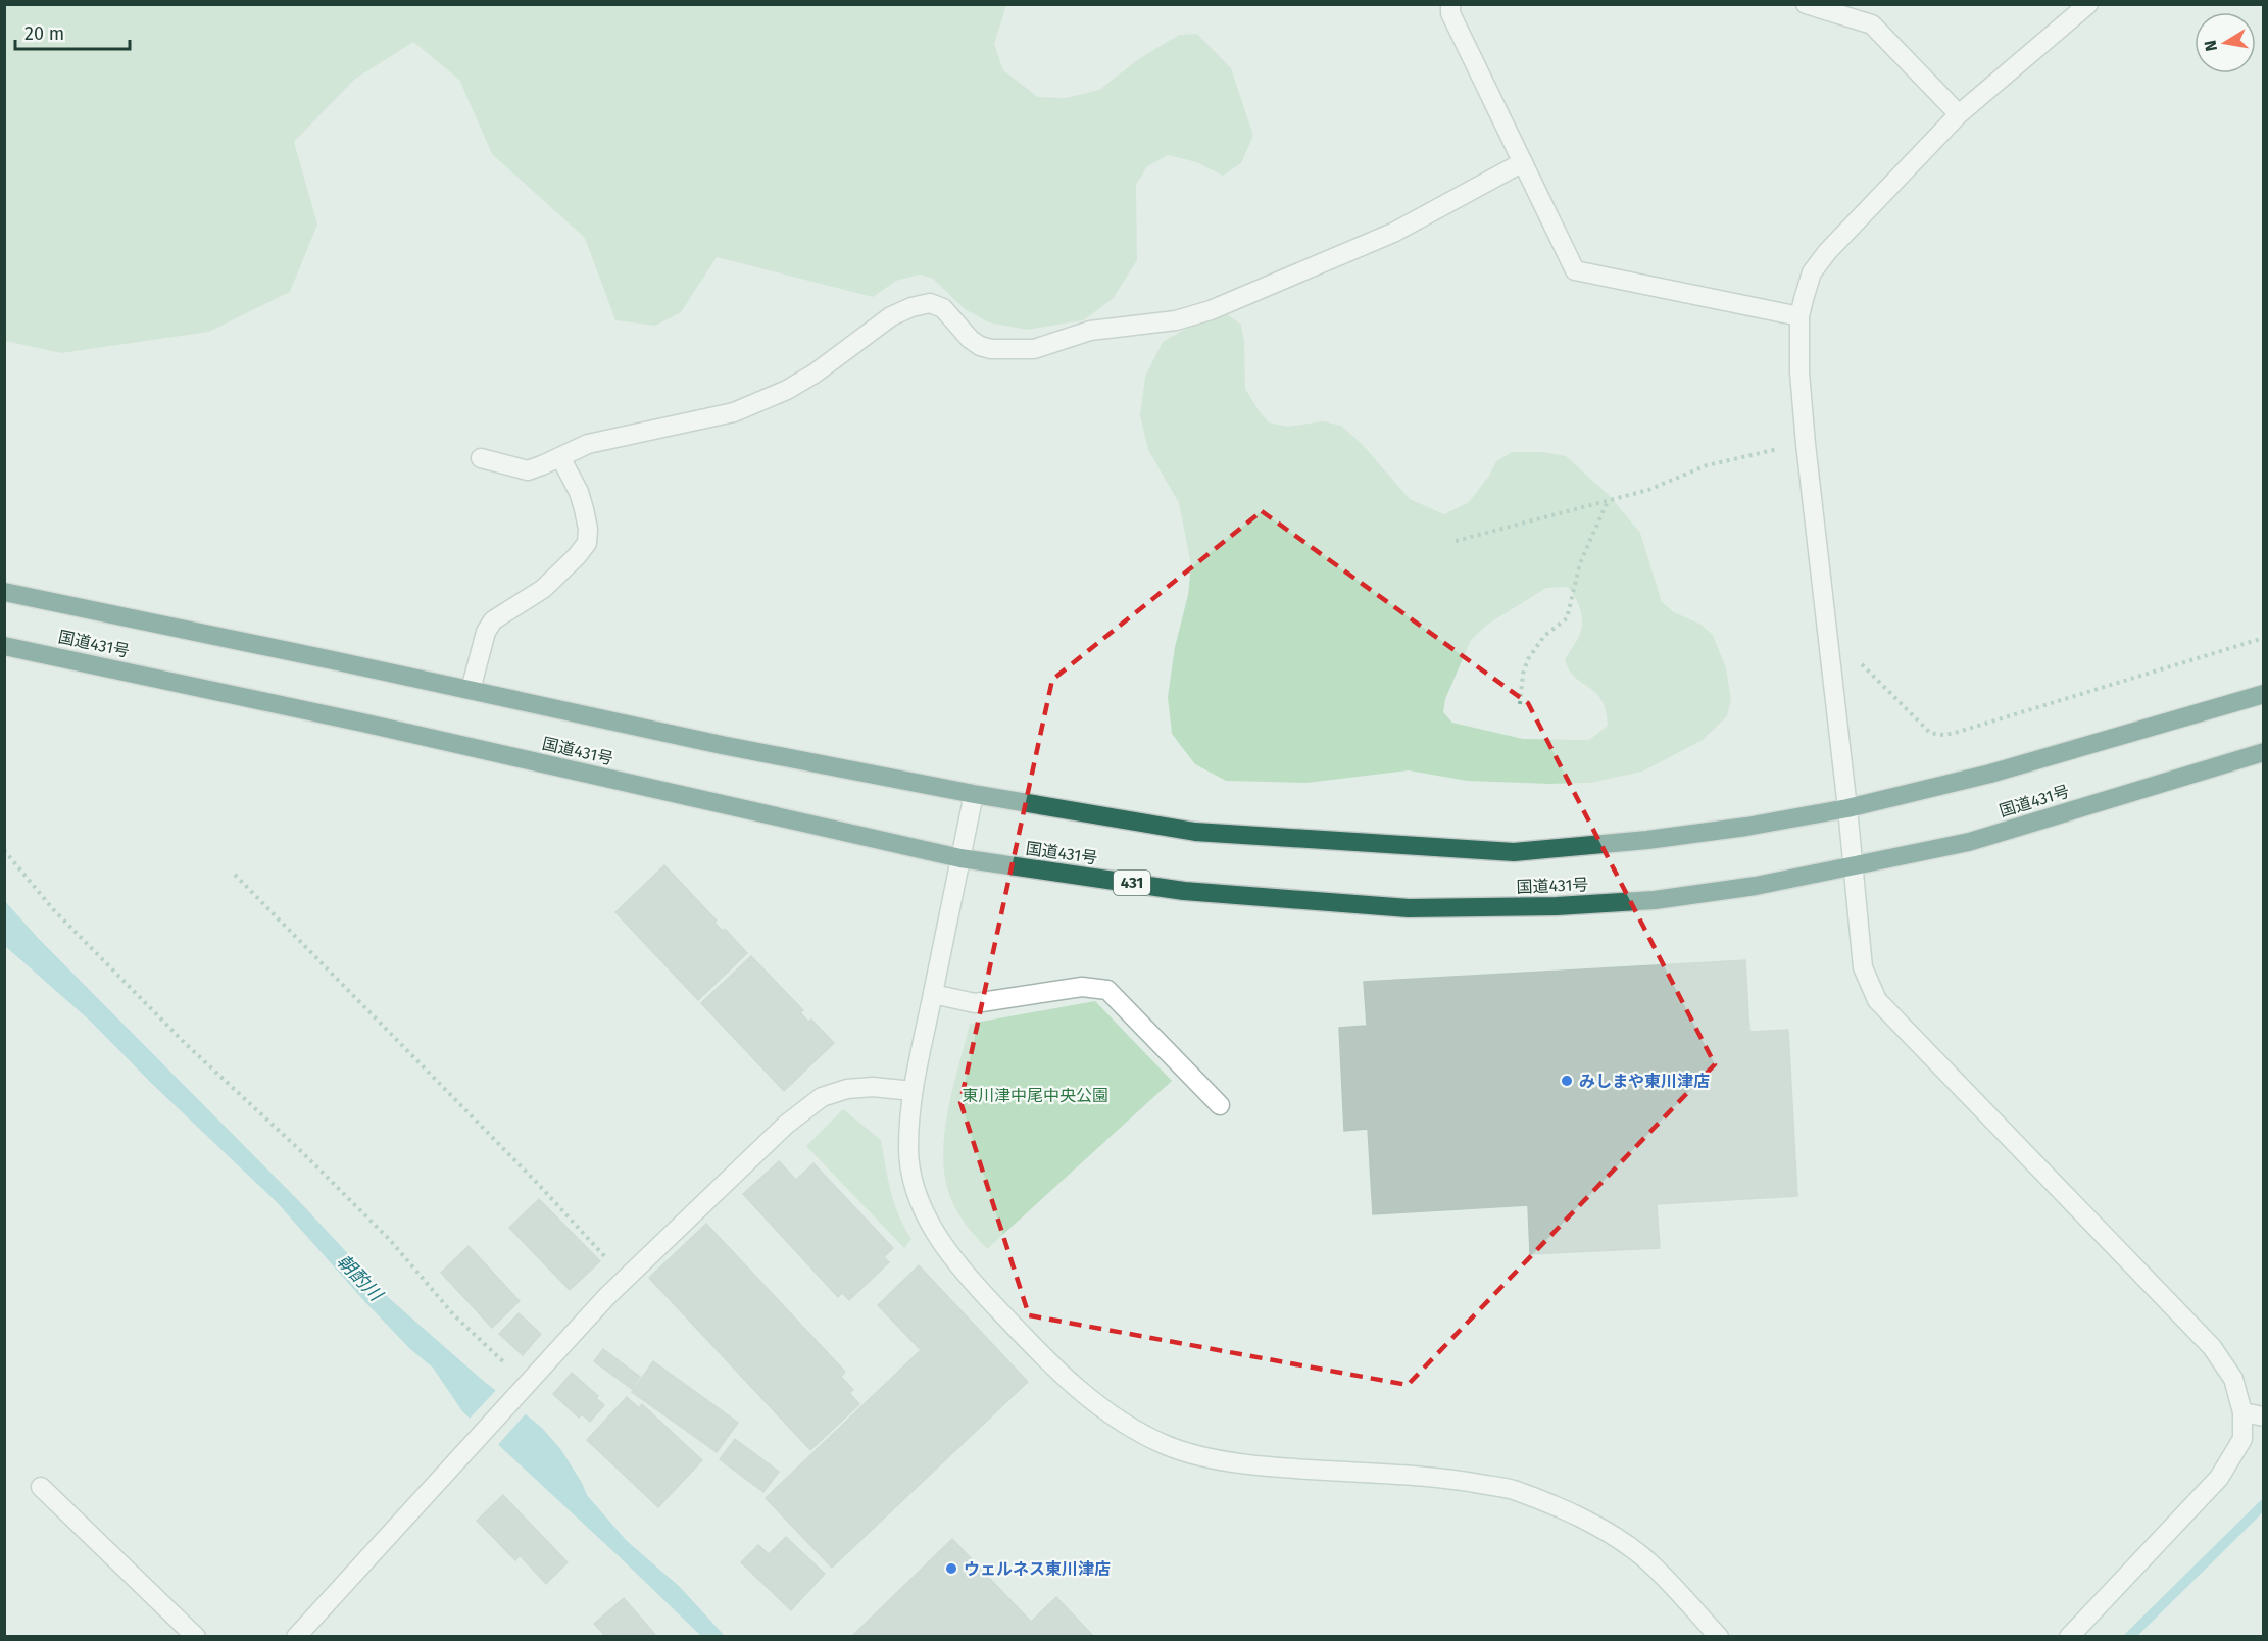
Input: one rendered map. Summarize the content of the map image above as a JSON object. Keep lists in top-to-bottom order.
{
  "streets": {
    "highway": ["国道431号", "431"]
  },
  "water": ["朝酌川"],
  "parks": ["東川津中尾中央公園"],
  "places": ["みしまや東川津店", "ウェルネス東川津店"],
  "scale_bar": "20 m",
  "north": "left"
}
